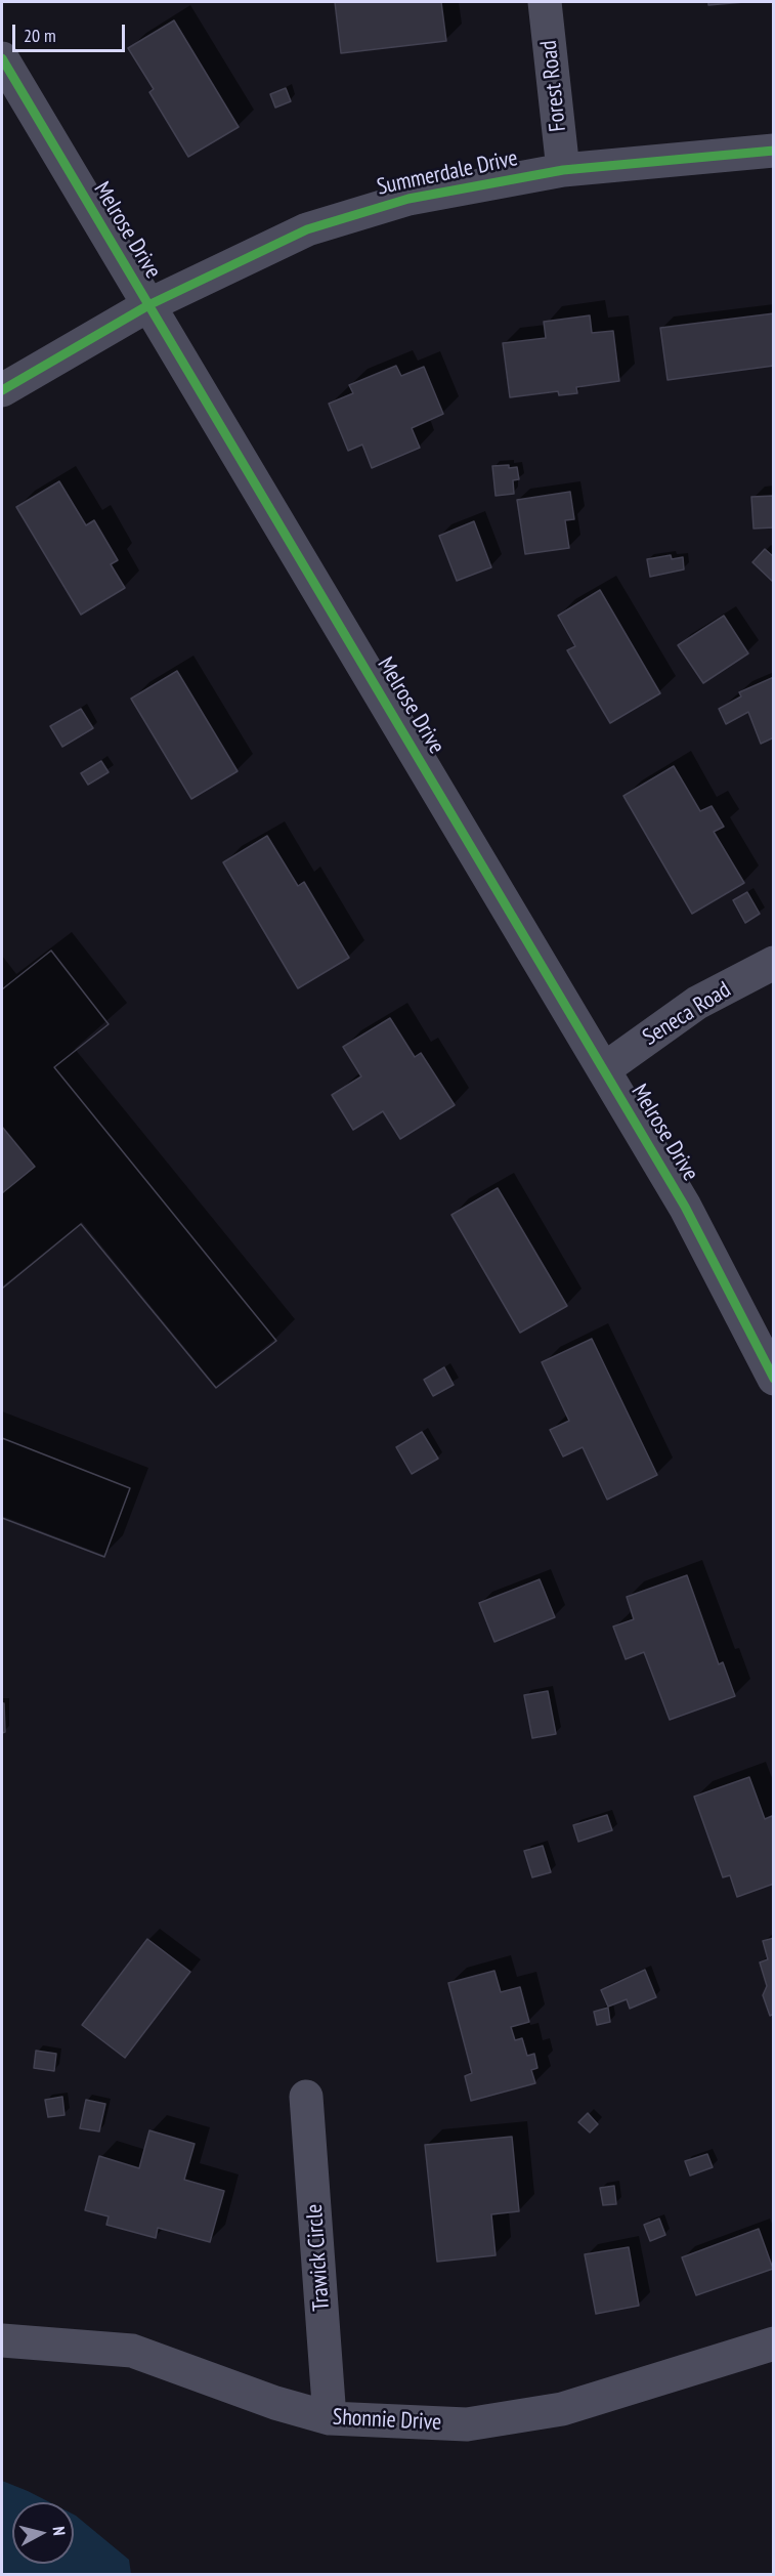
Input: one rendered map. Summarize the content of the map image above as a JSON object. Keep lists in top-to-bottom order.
{
  "streets": {
    "street": [
      "Forest Road",
      "Summerdale Drive",
      "Melrose Drive",
      "Seneca Road",
      "Trawick Circle",
      "Shonnie Drive"
    ]
  },
  "crossings": [
    ["Forest Road", "Summerdale Drive"],
    ["Summerdale Drive", "Melrose Drive"],
    ["Melrose Drive", "Seneca Road"],
    ["Trawick Circle", "Shonnie Drive"]
  ],
  "scale_bar": "20 m",
  "north": "right"
}
